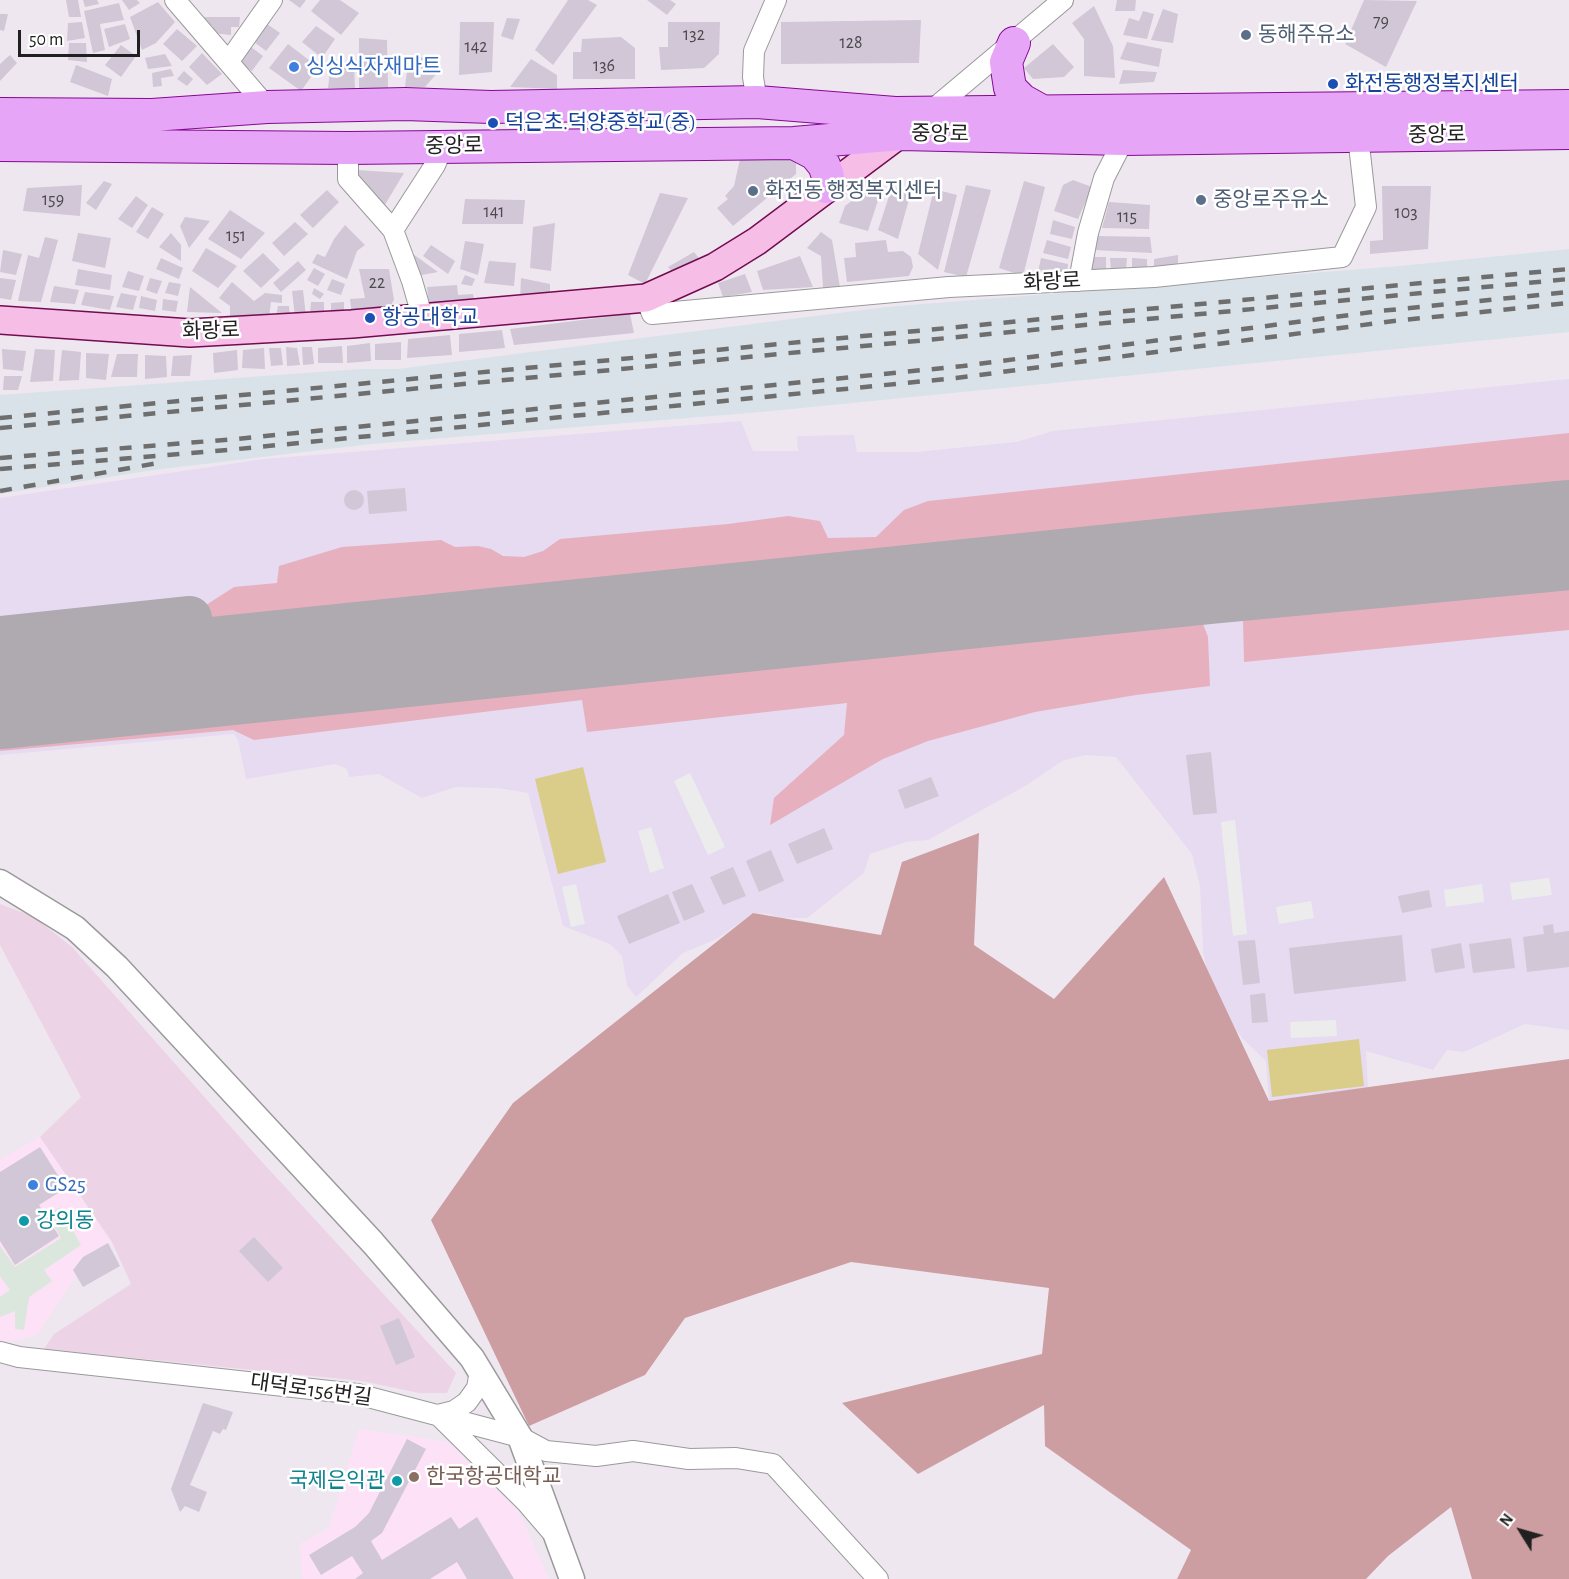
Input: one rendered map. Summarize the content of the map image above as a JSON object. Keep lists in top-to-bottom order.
{
  "streets": {
    "main road": ["중앙로", "화랑로"],
    "street": ["대덕로156번길"]
  },
  "crossings": [
    ["중앙로", "화랑로"]
  ],
  "places": [
    "동해주유소",
    "싱싱식자재마트",
    "화전동행정복지센터",
    "덕은초.덕양중학교(중)",
    "화전동 행정복지센터",
    "중앙로주유소",
    "항공대학교",
    "GS25",
    "강의동",
    "한국항공대학교",
    "국제은익관"
  ],
  "house_numbers": [
    "79",
    "132",
    "128",
    "142",
    "136",
    "159",
    "141",
    "103",
    "115",
    "151",
    "22"
  ],
  "scale_bar": "50 m",
  "north": "top left"
}
